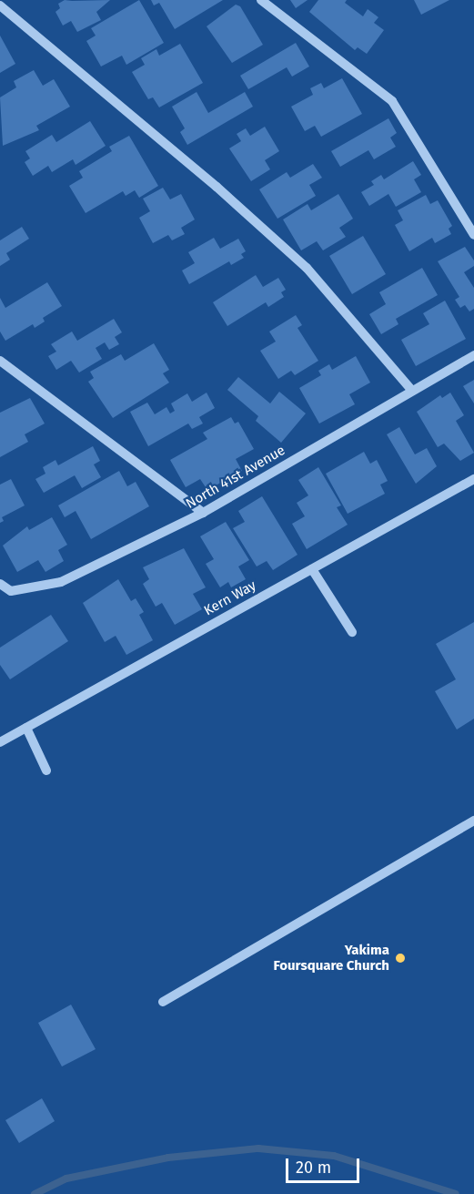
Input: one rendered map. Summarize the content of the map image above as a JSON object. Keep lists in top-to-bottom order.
{
  "streets": {
    "street": ["North 41st Avenue", "Kern Way"]
  },
  "places": ["Yakima Foursquare Church"],
  "scale_bar": "20 m"
}
